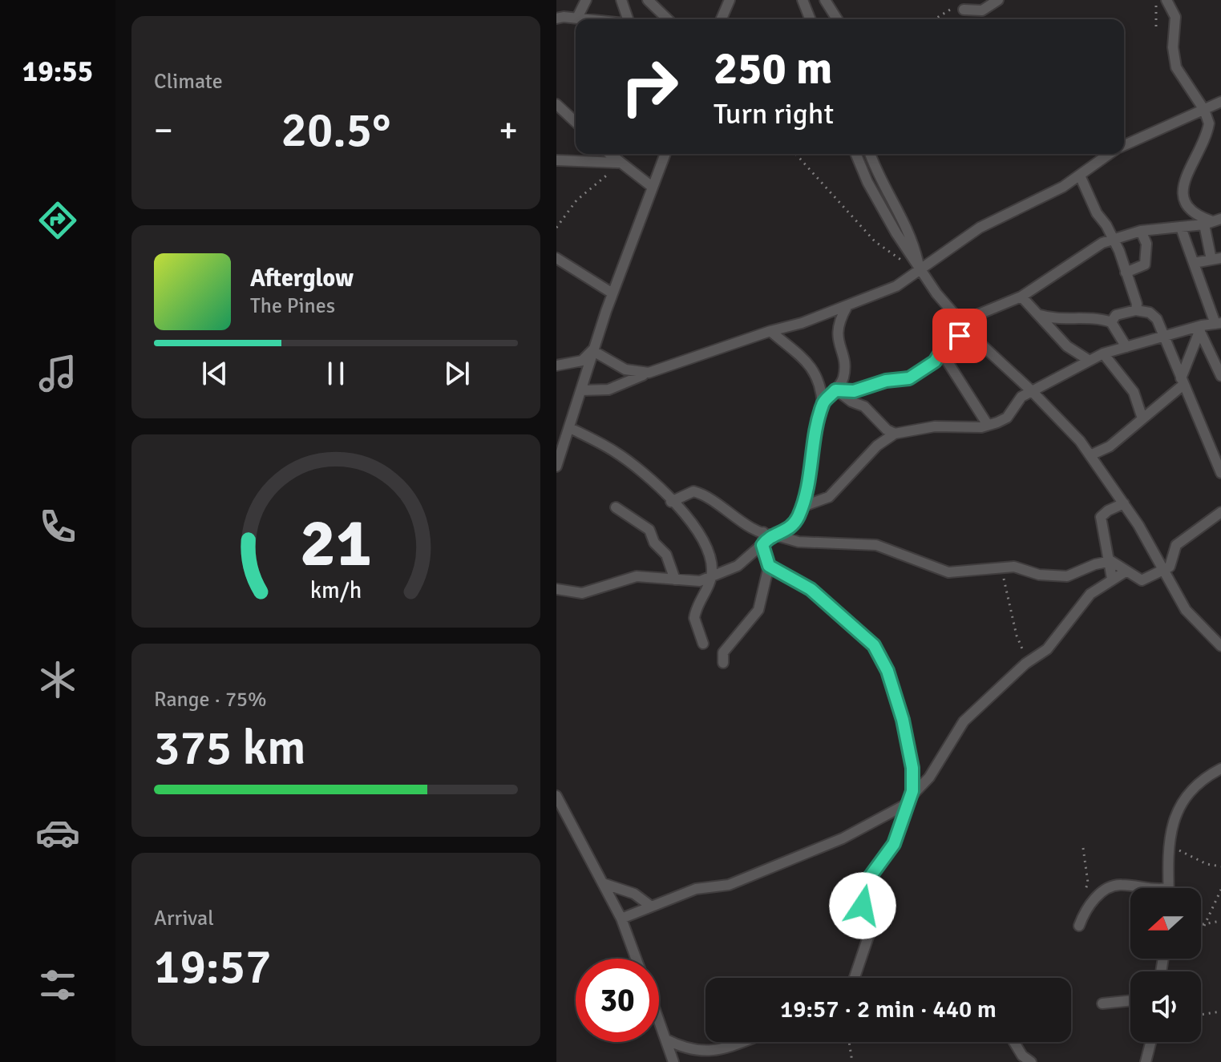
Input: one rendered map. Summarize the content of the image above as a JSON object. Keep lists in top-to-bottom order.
{
  "north": "left",
  "page": {
    "tabs": "19:55",
    "tile": [
      "Climate",
      ["Range · 75%", "375 km"],
      ["Arrival", "19:57"]
    ],
    "turn": ["250 m", "Turn right"],
    "heat": ["−", "20.5°", "+"],
    "song": ["Afterglow", "The Pines"],
    "limit": "30",
    "trip": "19:57 · 2 min · 440 m",
    "gauge": ["21", "km/h"]
  }
}
